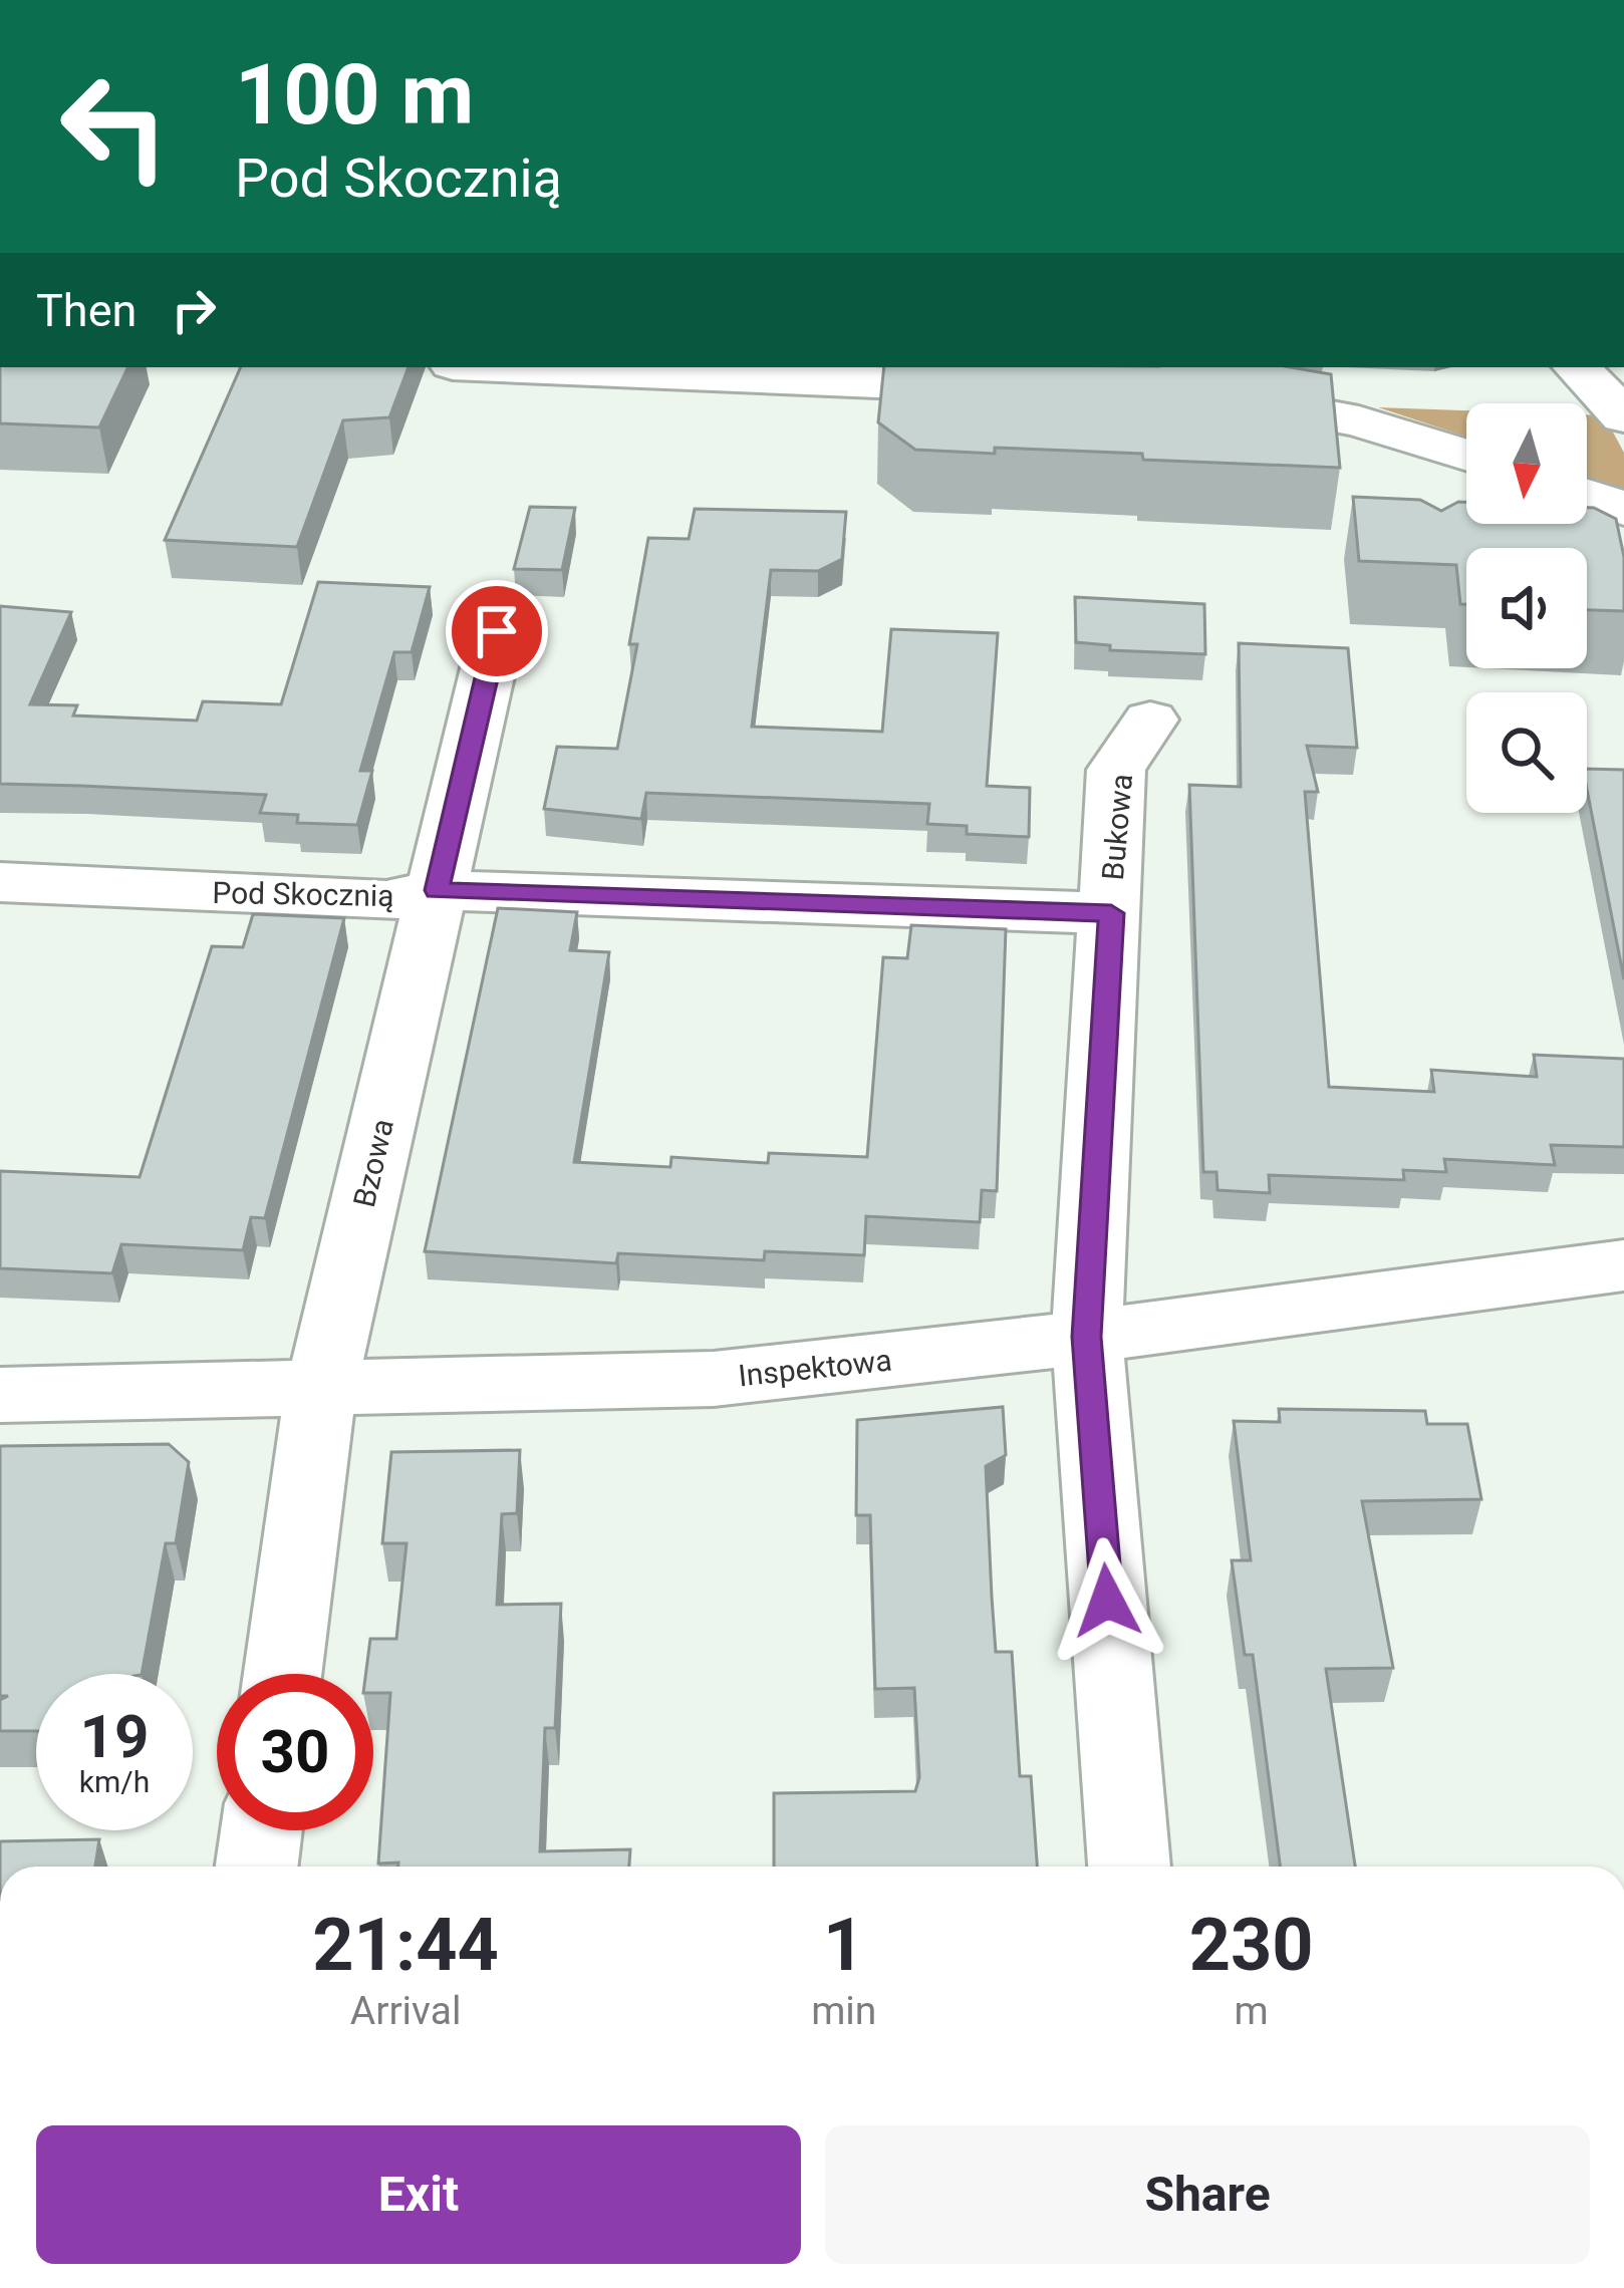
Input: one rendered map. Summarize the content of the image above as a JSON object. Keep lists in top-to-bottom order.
{
  "streets": {
    "street": [
      "Bukowa",
      "Pod Skocznią",
      "Bzowa",
      "Inspektowa"
    ]
  },
  "crossings": [
    ["Bukowa", "Pod Skocznią"],
    ["Bukowa", "Inspektowa"],
    ["Pod Skocznią", "Bzowa"],
    ["Bzowa", "Inspektowa"]
  ],
  "north": "bottom",
  "page": {
    "turn": ["100 m", "Pod Skocznią"],
    "then": "Then",
    "speed": "19 km/h",
    "limit": "30",
    "eta": [
      "21:44",
      "Arrival",
      "1",
      "min",
      "230",
      "m"
    ],
    "buttons": ["Exit", "Share"]
  }
}
